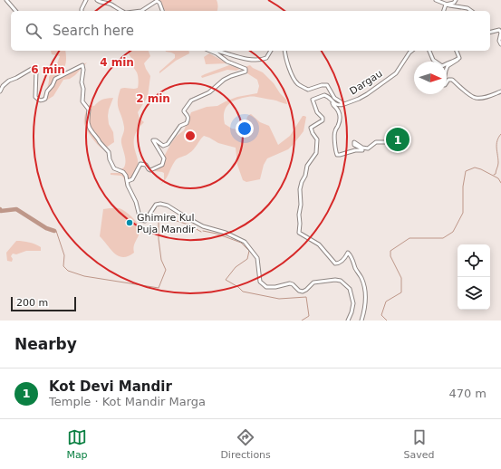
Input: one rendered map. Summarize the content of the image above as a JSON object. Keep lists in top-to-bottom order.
{
  "streets": {
    "street": ["Dargau"]
  },
  "places": ["Ghimire Kul Puja Mandir"],
  "scale_bar": "200 m",
  "north": "right",
  "page": {
    "search": "Search here",
    "pins": "1",
    "scale": "200 m",
    "heading": "Nearby",
    "list": [
      {
        "mark": "1",
        "name": "Kot Devi Mandir",
        "note": "Temple · Kot Mandir Marga",
        "value": "470 m"
      }
    ],
    "nav": ["Map", "Directions", "Saved"]
  },
  "rings": ["4 min", "6 min", "2 min"]
}
